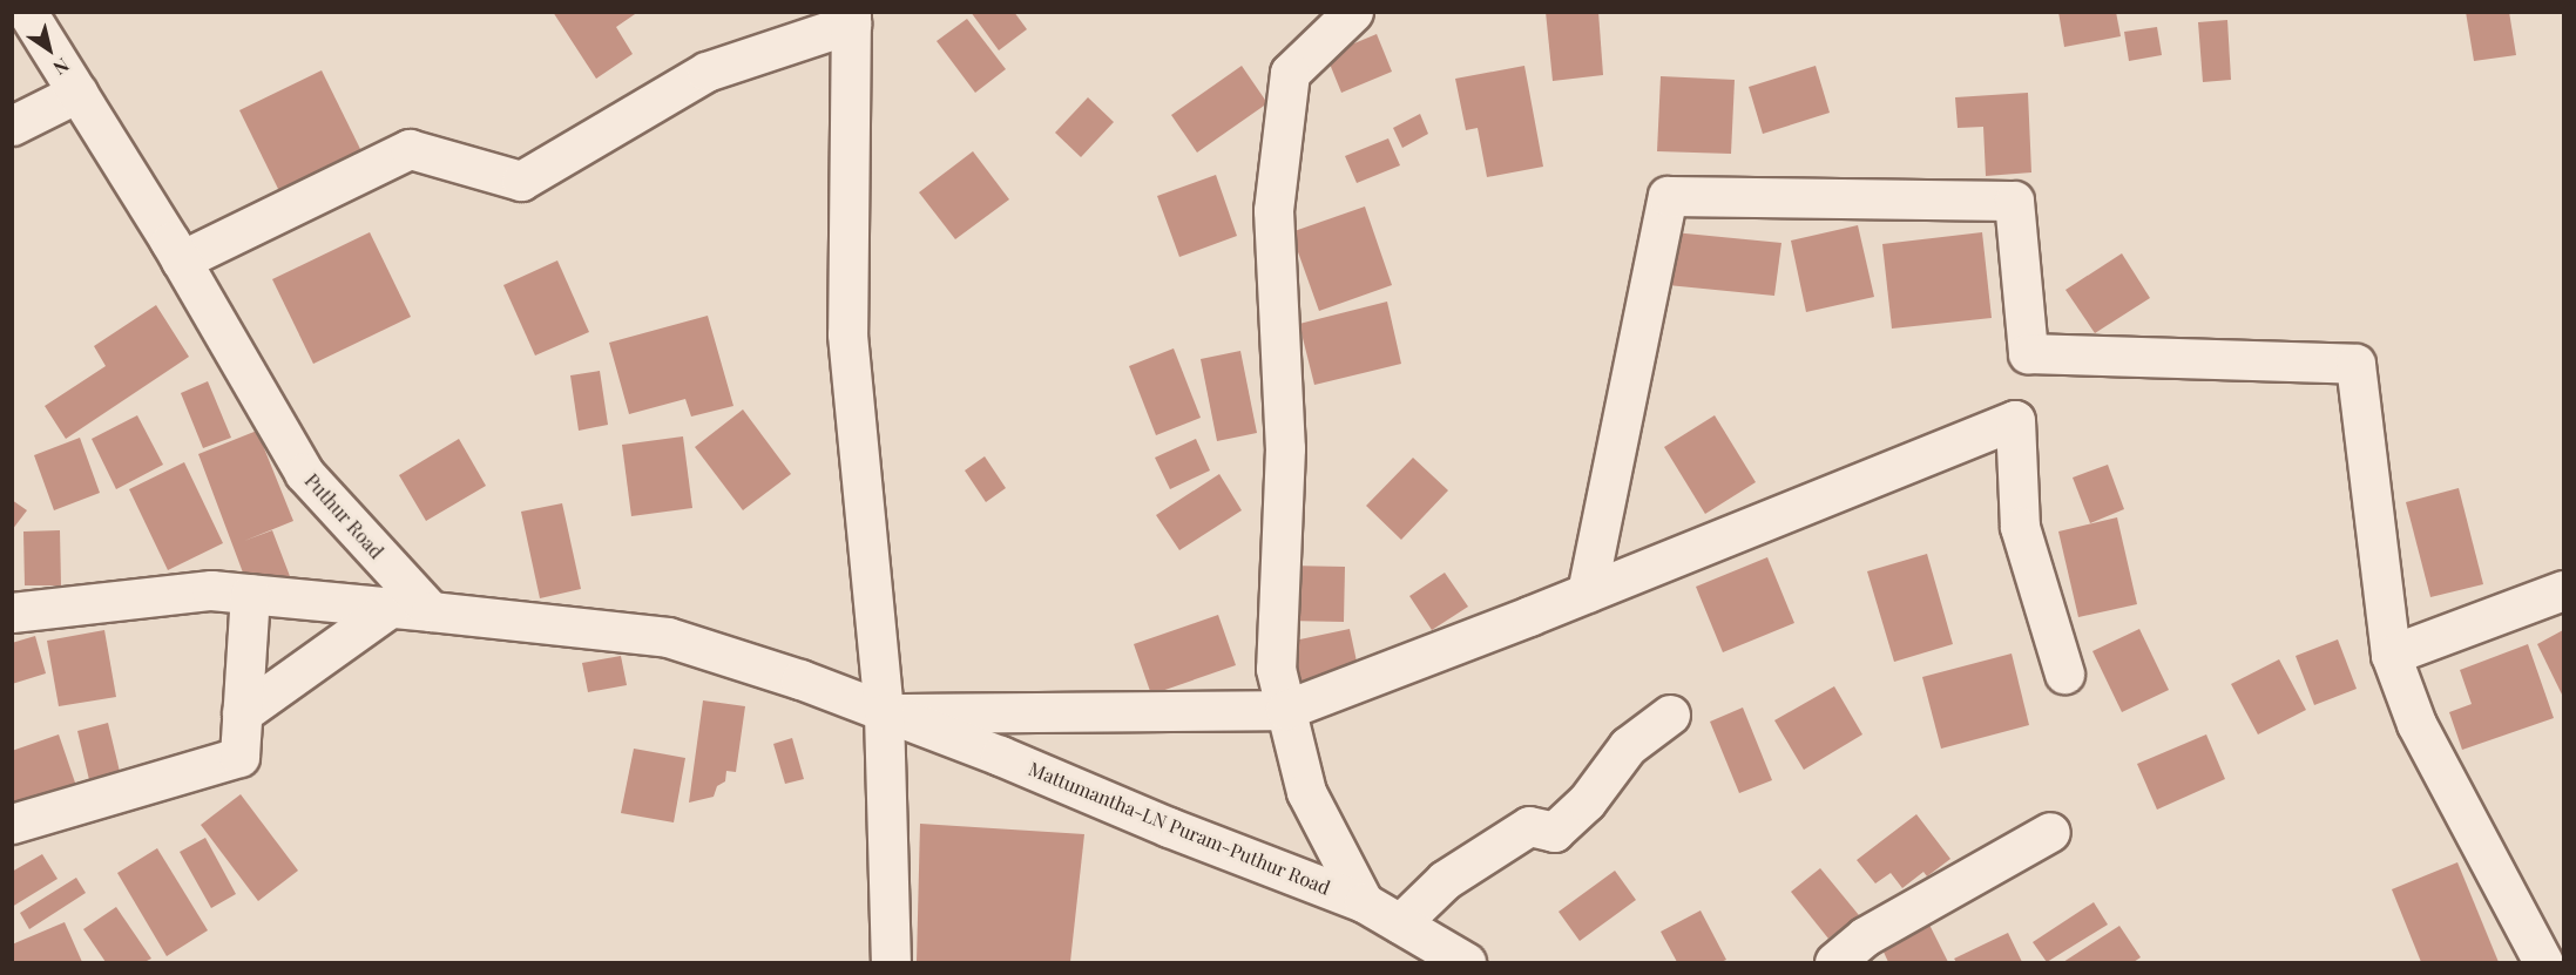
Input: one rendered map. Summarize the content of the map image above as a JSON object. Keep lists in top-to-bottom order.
{
  "streets": {
    "street": ["Puthur Road", "Mattumantha-LN Puram-Puthur Road"]
  },
  "north": "bottom right"
}
